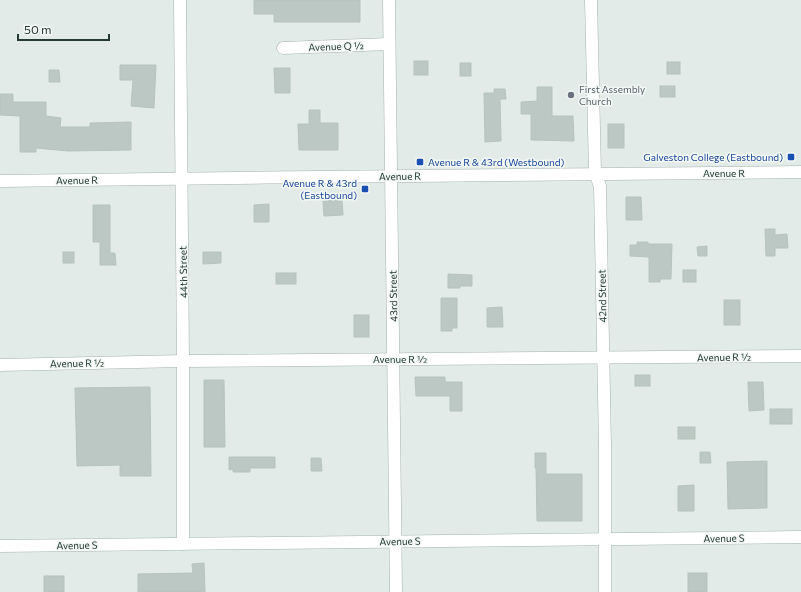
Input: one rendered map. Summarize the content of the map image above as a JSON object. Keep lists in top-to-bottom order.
{
  "streets": {
    "street": [
      "Avenue Q ½",
      "Avenue R",
      "44th Street",
      "43rd Street",
      "42nd Street",
      "Avenue R ½",
      "Avenue S"
    ]
  },
  "crossings": [
    ["Avenue Q ½", "43rd Street"],
    ["Avenue R", "44th Street"],
    ["Avenue R", "43rd Street"],
    ["Avenue R", "42nd Street"],
    ["44th Street", "Avenue R ½"],
    ["44th Street", "Avenue S"],
    ["43rd Street", "Avenue R ½"],
    ["43rd Street", "Avenue S"],
    ["42nd Street", "Avenue R ½"],
    ["42nd Street", "Avenue S"]
  ],
  "places": {
    "other": ["First Assembly Church"],
    "transit": ["Galveston College (Eastbound)", "Avenue R & 43rd (Westbound)", "Avenue R & 43rd (Eastbound)"]
  },
  "scale_bar": "50 m"
}
